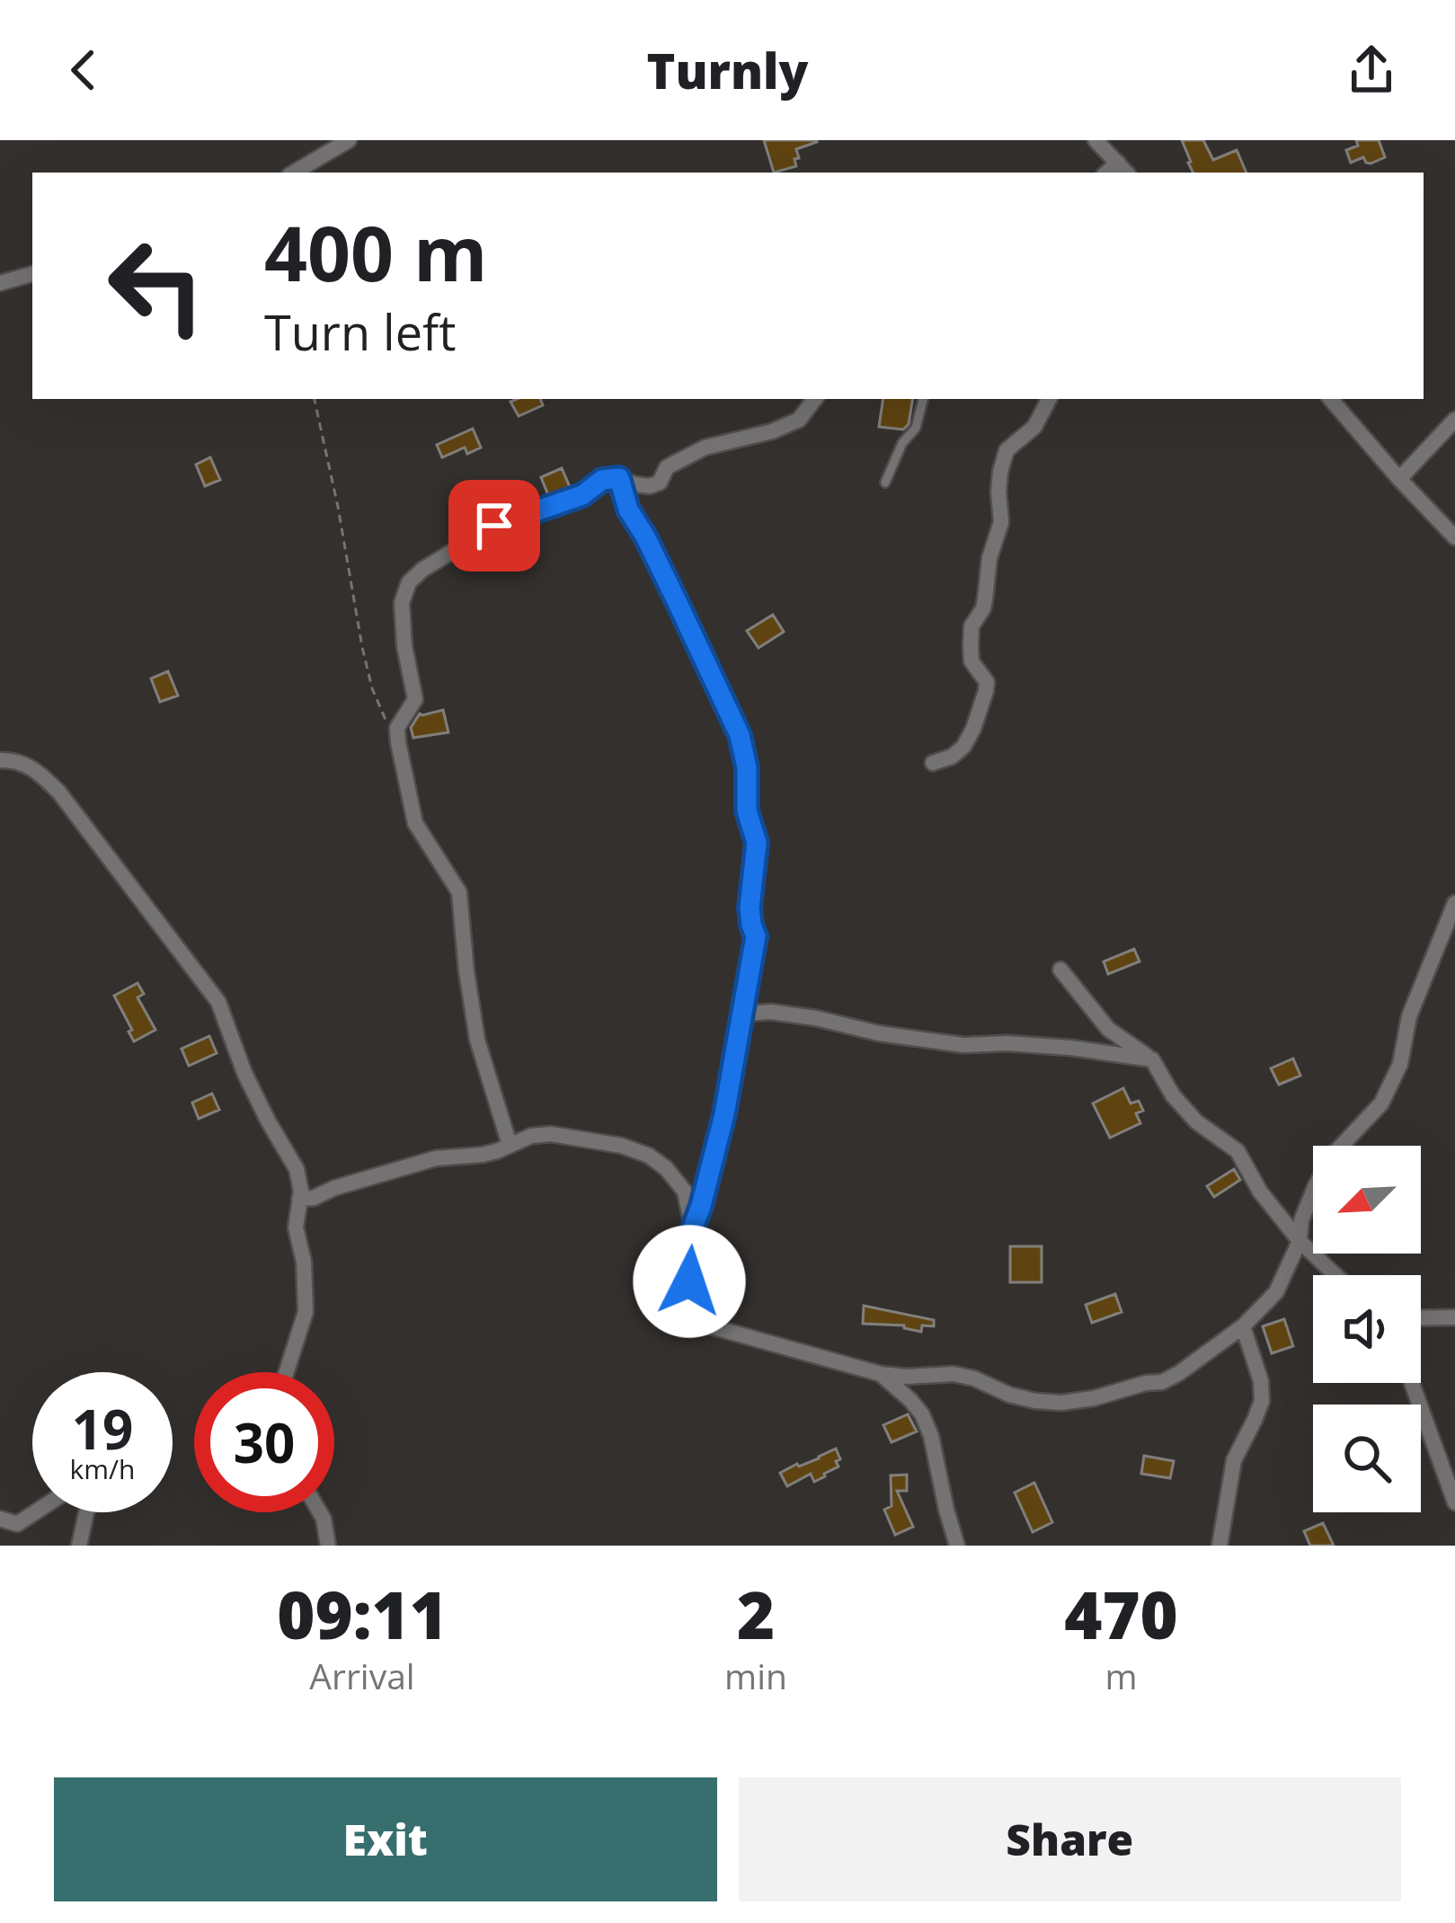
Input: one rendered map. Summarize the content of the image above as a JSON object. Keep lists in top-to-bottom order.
{
  "north": "bottom left",
  "page": {
    "header": "Turnly",
    "turn": ["400 m", "Turn left"],
    "speed": "19 km/h",
    "limit": "30",
    "eta": [
      "09:11",
      "Arrival",
      "2",
      "min",
      "470",
      "m"
    ],
    "buttons": ["Exit", "Share"]
  }
}
